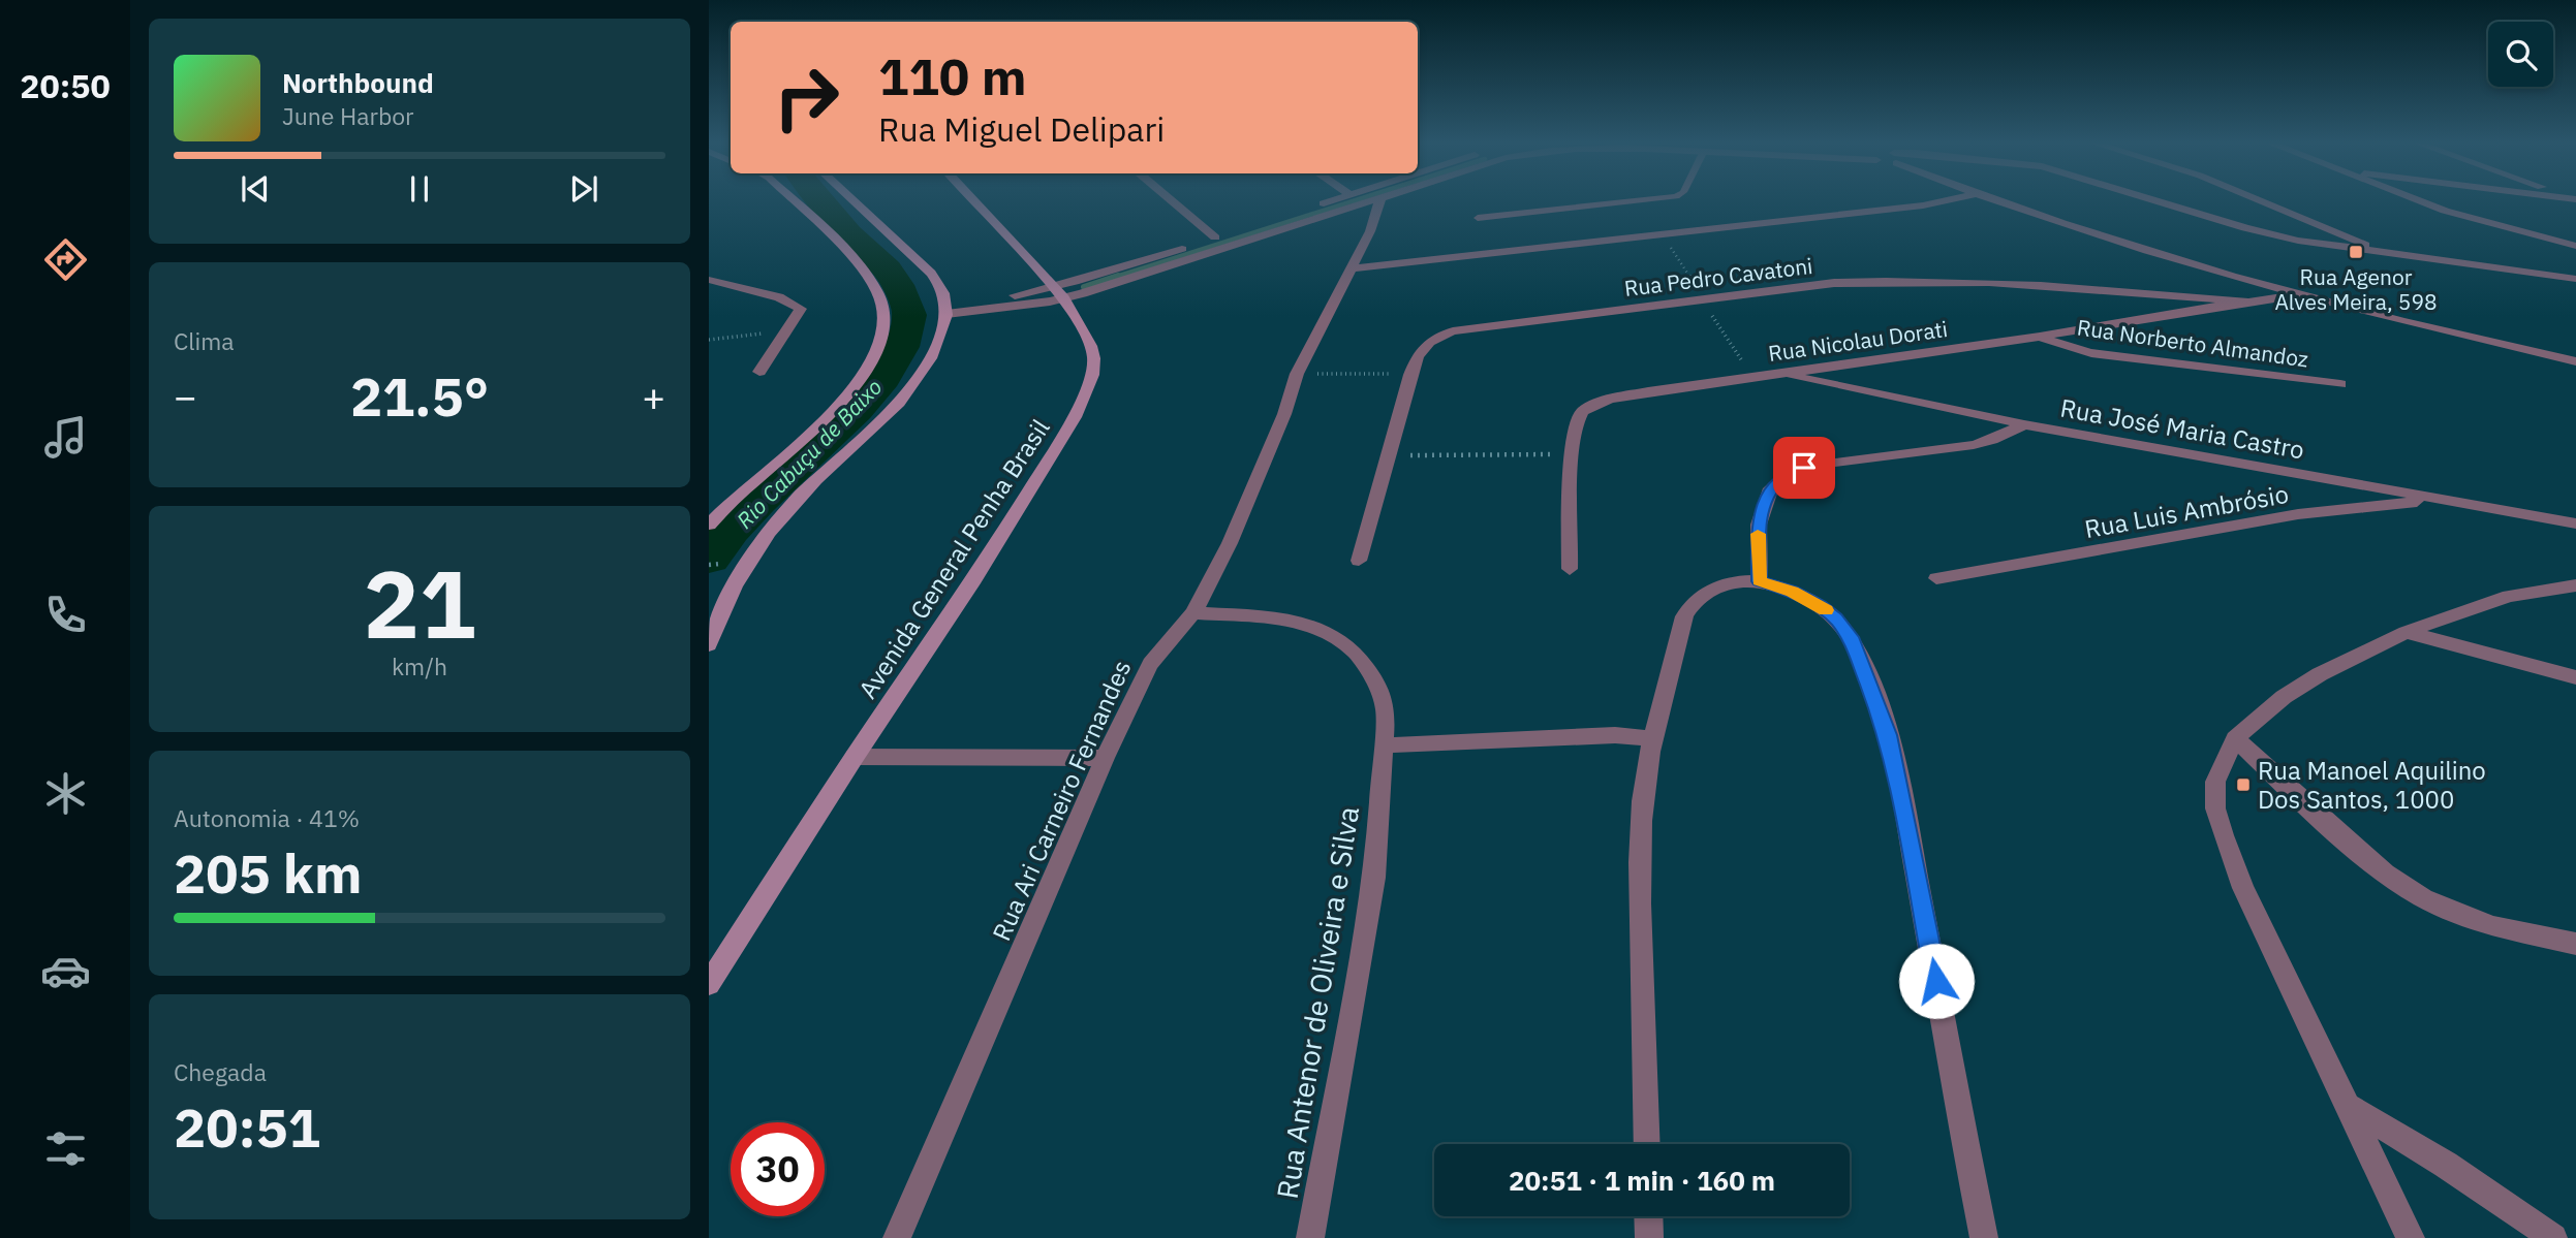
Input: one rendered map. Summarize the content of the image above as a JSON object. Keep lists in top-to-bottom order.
{
  "streets": {
    "main road": ["Avenida General Penha Brasil"],
    "street": [
      "Rua Pedro Cavatoni",
      "Rua Nicolau Dorati",
      "Rua Norberto Almandoz",
      "Rua José Maria Castro",
      "Rua Luis Ambrósio",
      "Rua Ari Carneiro Fernandes",
      "Rua Antenor de Oliveira e Silva"
    ]
  },
  "crossings": [
    ["Rua Pedro Cavatoni", "Rua Nicolau Dorati"],
    ["Rua Nicolau Dorati", "Rua Norberto Almandoz"],
    ["Rua Nicolau Dorati", "Rua José Maria Castro"],
    ["Rua José Maria Castro", "Rua Luis Ambrósio"],
    ["Rua Ari Carneiro Fernandes", "Rua Antenor de Oliveira e Silva"]
  ],
  "water": ["Rio Cabuçu de Baixo"],
  "places": {
    "transit": ["Rua Agenor Alves Meira, 598", "Rua Manoel Aquilino Dos Santos, 1000"]
  },
  "page": {
    "tabs": "20:50",
    "turn": ["110 m", "Rua Miguel Delipari"],
    "song": ["Northbound", "June Harbor"],
    "tile": [
      "Clima",
      ["21", "km/h"],
      ["Autonomia · 41%", "205 km"],
      ["Chegada", "20:51"]
    ],
    "heat": ["−", "21.5°", "+"],
    "limit": "30",
    "trip": "20:51 · 1 min · 160 m"
  }
}
